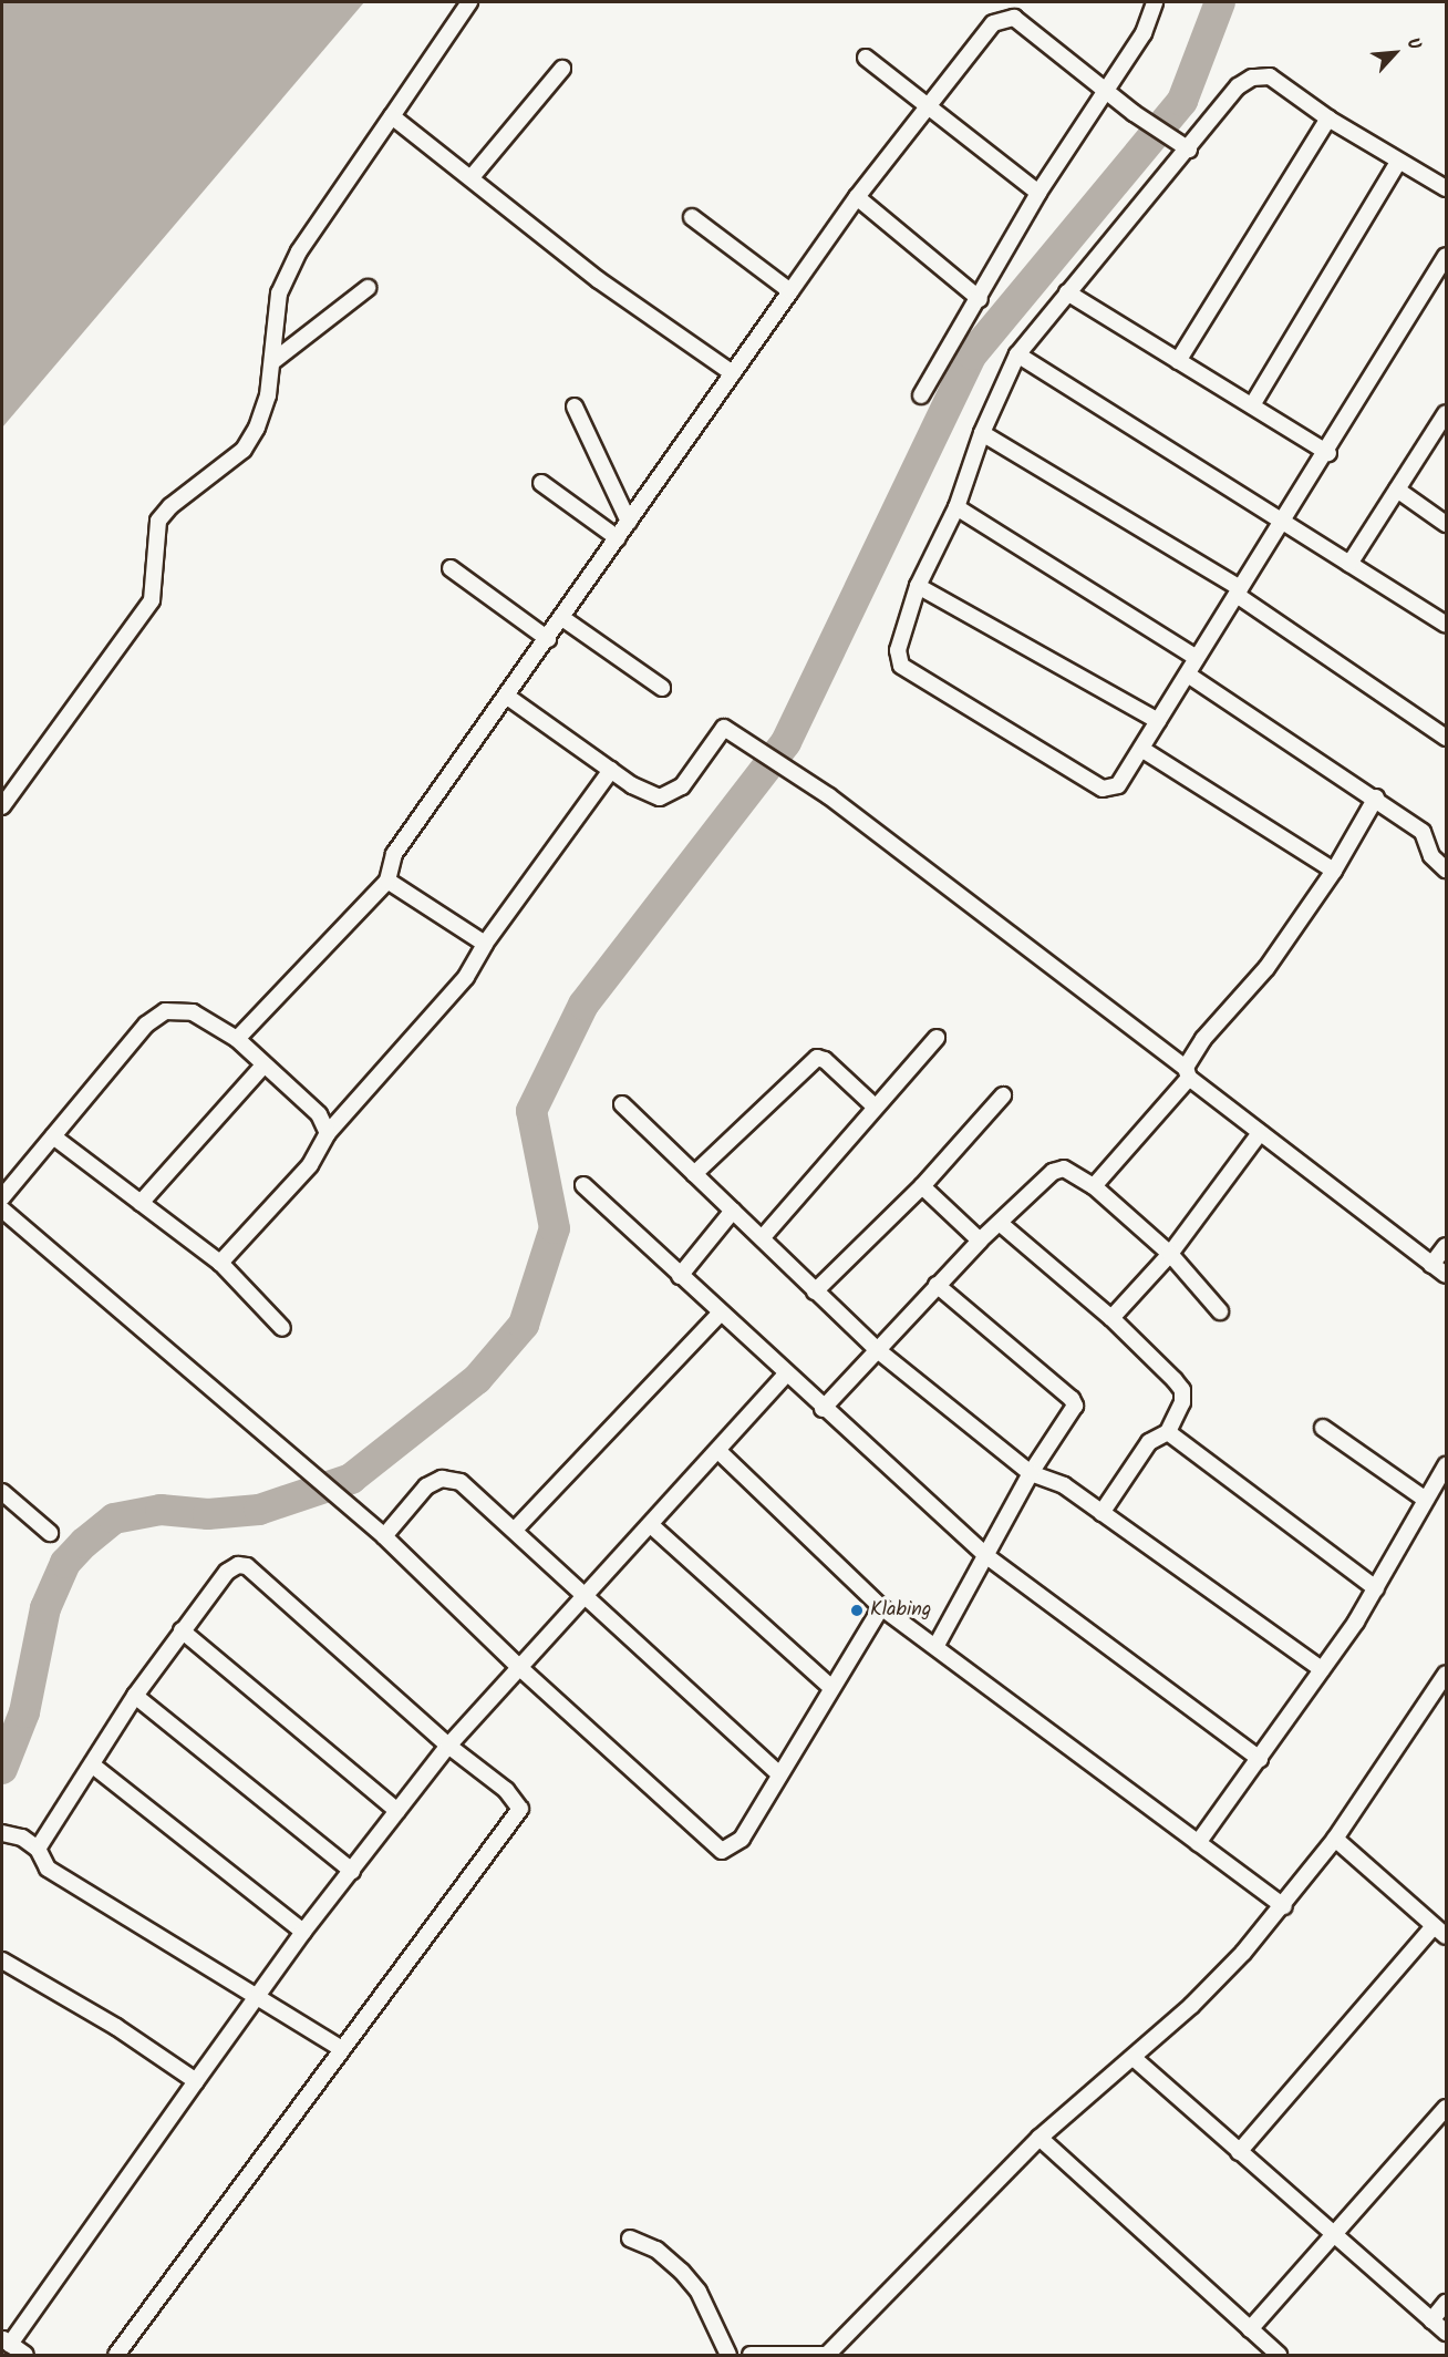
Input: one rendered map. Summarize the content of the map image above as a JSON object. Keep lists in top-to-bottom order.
{
  "places": ["Klabing"],
  "north": "top right"
}
